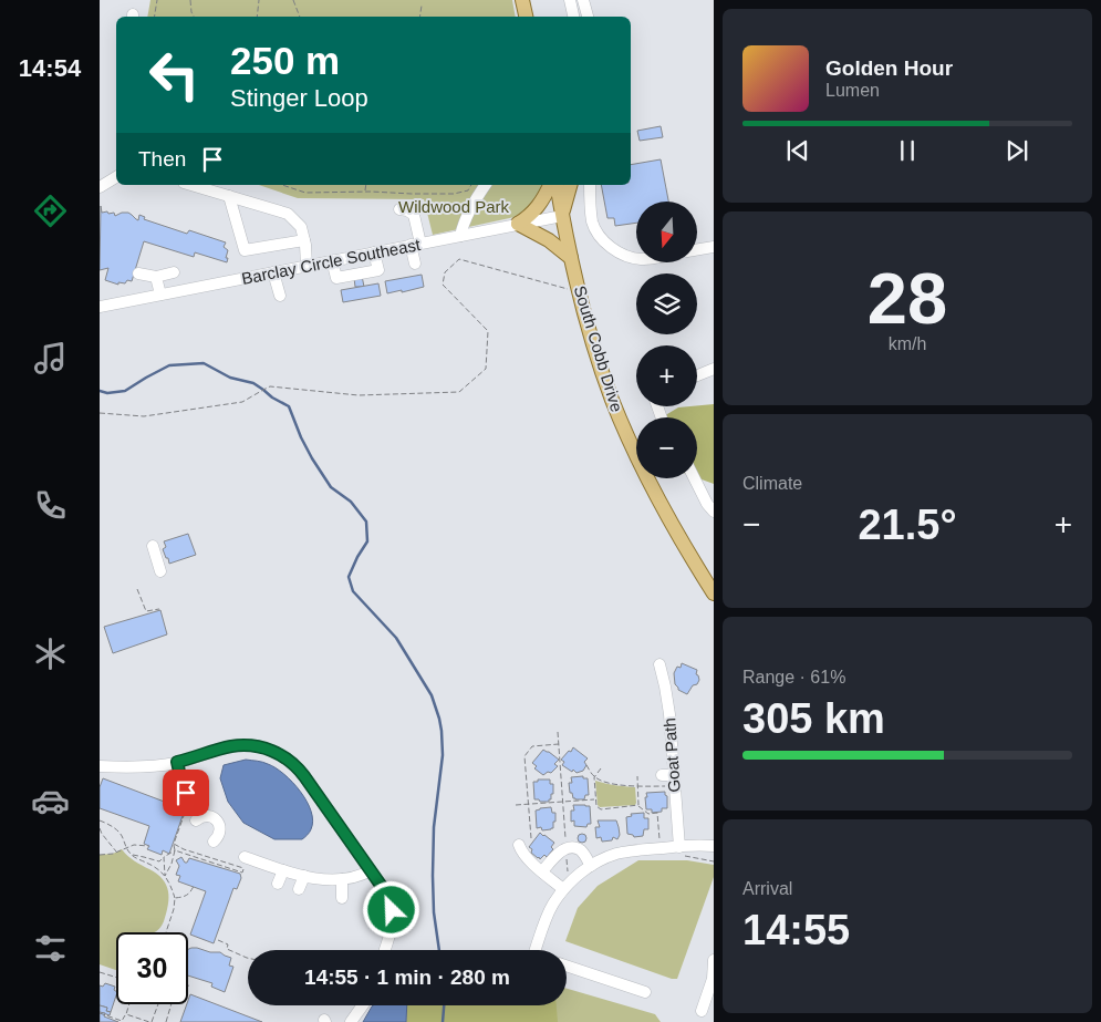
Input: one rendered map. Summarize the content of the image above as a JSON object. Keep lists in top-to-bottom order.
{
  "streets": {
    "main road": ["South Cobb Drive"],
    "street": ["Barclay Circle Southeast", "Goat Path"]
  },
  "crossings": [
    ["Barclay Circle Southeast", "South Cobb Drive"]
  ],
  "parks": ["Wildwood Park"],
  "north": "bottom",
  "page": {
    "tabs": "14:54",
    "turn": ["250 m", "Stinger Loop"],
    "song": ["Golden Hour", "Lumen"],
    "then": "Then",
    "map_buttons": ["+", "−"],
    "tile": [
      ["28", "km/h"],
      "Climate",
      ["Range · 61%", "305 km"],
      ["Arrival", "14:55"]
    ],
    "heat": ["−", "21.5°", "+"],
    "limit": "30",
    "trip": "14:55 · 1 min · 280 m"
  }
}
